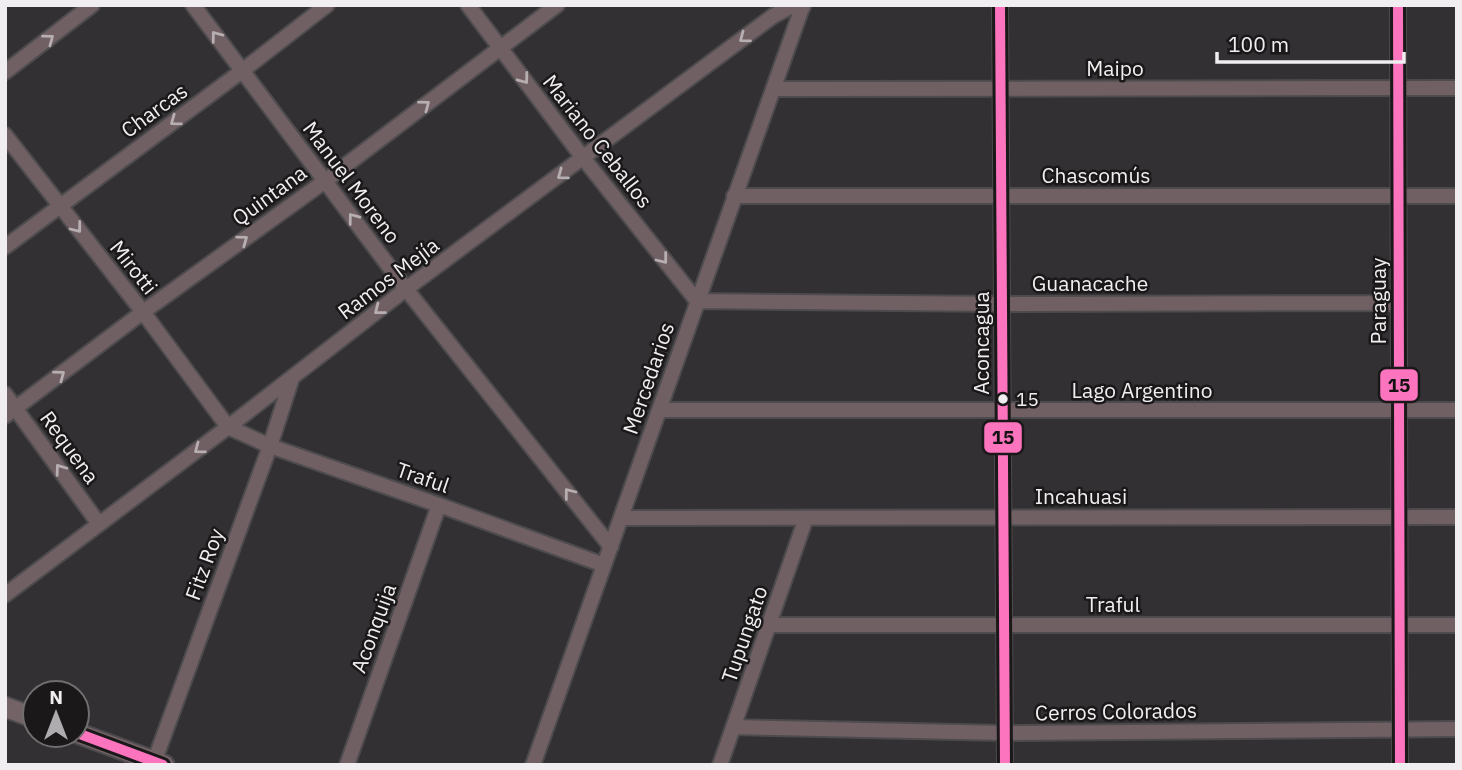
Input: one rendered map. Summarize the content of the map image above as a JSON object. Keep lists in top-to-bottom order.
{
  "streets": {
    "street": [
      "Maipo",
      "Charcas",
      "Mariano Ceballos",
      "Chascomús",
      "Manuel Moreno",
      "Quintana",
      "Mirotti",
      "Ramos Mejía",
      "Guanacache",
      "Paraguay",
      "Aconcagua",
      "Mercedarios",
      "Lago Argentino",
      "Requena",
      "Traful",
      "Incahuasi",
      "Fitz Roy",
      "Aconquija",
      "Tupungato",
      "Cerros Colorados"
    ]
  },
  "crossings": [
    ["Maipo", "Paraguay"],
    ["Maipo", "Aconcagua"],
    ["Maipo", "Mercedarios"],
    ["Charcas", "Manuel Moreno"],
    ["Charcas", "Mirotti"],
    ["Mariano Ceballos", "Quintana"],
    ["Mariano Ceballos", "Ramos Mejía"],
    ["Mariano Ceballos", "Guanacache"],
    ["Mariano Ceballos", "Mercedarios"],
    ["Chascomús", "Paraguay"],
    ["Chascomús", "Aconcagua"],
    ["Chascomús", "Mercedarios"],
    ["Manuel Moreno", "Quintana"],
    ["Manuel Moreno", "Ramos Mejía"],
    ["Manuel Moreno", "Mercedarios"],
    ["Quintana", "Mirotti"],
    ["Quintana", "Requena"],
    ["Mirotti", "Ramos Mejía"],
    ["Mirotti", "Traful"],
    ["Ramos Mejía", "Mercedarios"],
    ["Ramos Mejía", "Requena"],
    ["Ramos Mejía", "Traful"],
    ["Ramos Mejía", "Fitz Roy"],
    ["Guanacache", "Paraguay"],
    ["Guanacache", "Aconcagua"],
    ["Guanacache", "Mercedarios"],
    ["Paraguay", "Lago Argentino"],
    ["Paraguay", "Traful"],
    ["Paraguay", "Incahuasi"],
    ["Paraguay", "Cerros Colorados"],
    ["Aconcagua", "Lago Argentino"],
    ["Aconcagua", "Traful"],
    ["Aconcagua", "Incahuasi"],
    ["Aconcagua", "Cerros Colorados"],
    ["Mercedarios", "Lago Argentino"],
    ["Mercedarios", "Traful"],
    ["Mercedarios", "Incahuasi"],
    ["Traful", "Fitz Roy"],
    ["Traful", "Aconquija"],
    ["Traful", "Tupungato"],
    ["Incahuasi", "Tupungato"],
    ["Tupungato", "Cerros Colorados"]
  ],
  "one_way": [
    "Charcas",
    "Mariano Ceballos",
    "Manuel Moreno",
    "Quintana",
    "Mirotti",
    "Ramos Mejía",
    "Requena"
  ],
  "places": ["15"],
  "lines": ["transit line 15"],
  "scale_bar": "100 m",
  "north": "top"
}
